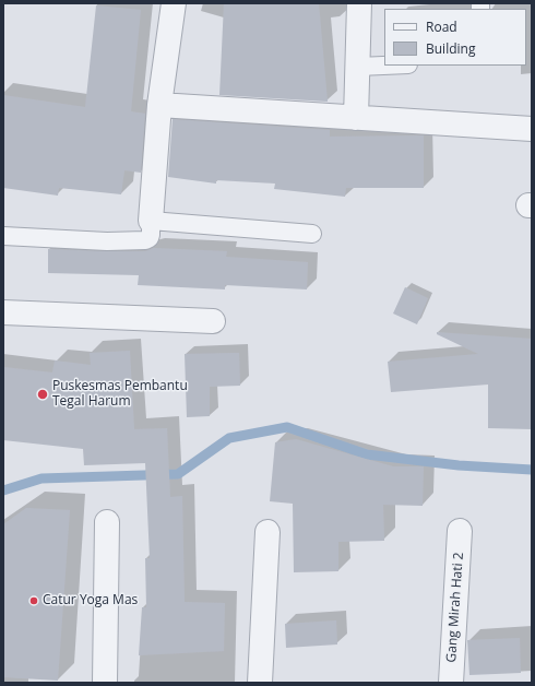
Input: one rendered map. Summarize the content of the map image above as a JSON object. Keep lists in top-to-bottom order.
{
  "streets": {
    "street": ["Gang Mirah Hati 2"]
  },
  "places": ["Puskesmas Pembantu Tegal Harum", "Catur Yoga Mas"],
  "legend": ["Road", "Building"]
}
